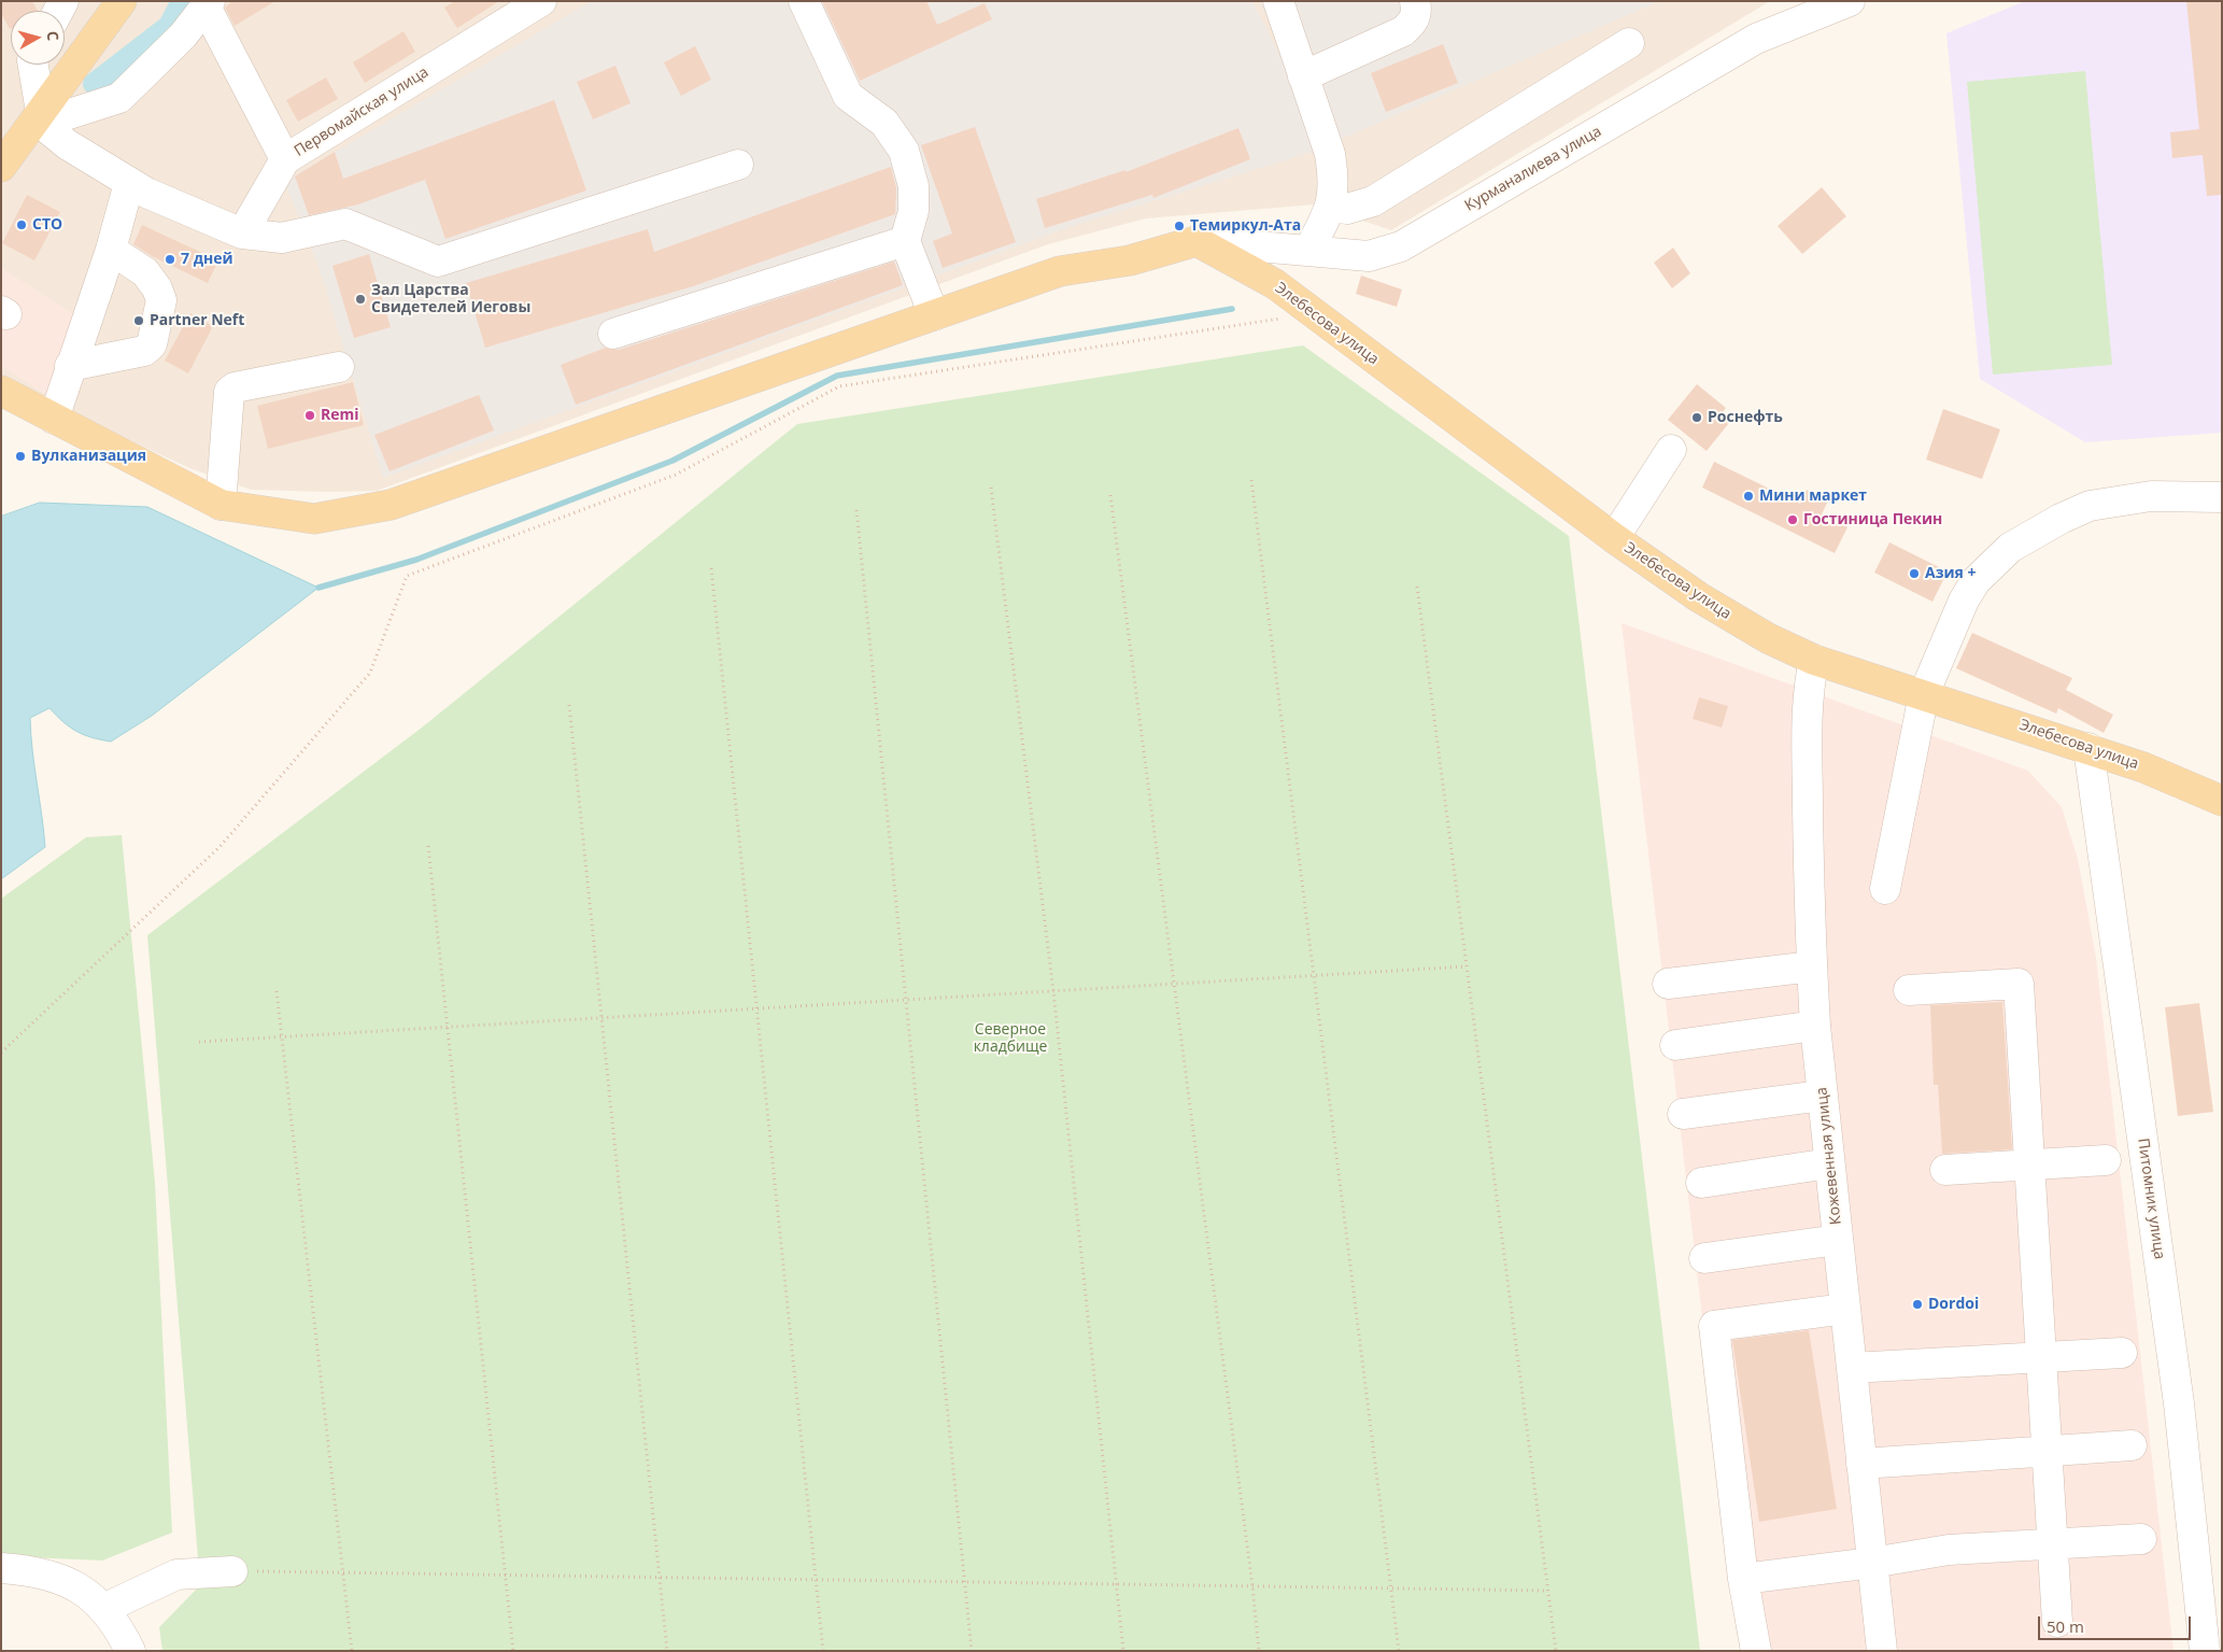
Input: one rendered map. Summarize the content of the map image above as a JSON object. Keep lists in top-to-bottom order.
{
  "streets": {
    "main road": ["Элебесова улица"],
    "street": [
      "Первомайская улица",
      "Курманалиева улица",
      "Кожевенная улица",
      "Питомник улица"
    ]
  },
  "crossings": [
    ["Курманалиева улица", "Элебесова улица"],
    ["Элебесова улица", "Кожевенная улица"],
    ["Элебесова улица", "Питомник улица"]
  ],
  "parks": ["Северное кладбище"],
  "places": [
    "СТО",
    "Темиркул-Ата",
    "7 дней",
    "Зал Царства Свидетелей Иеговы",
    "Partner Neft",
    "Remi",
    "Роснефть",
    "Вулканизация",
    "Мини маркет",
    "Гостиница Пекин",
    "Азия +",
    "Dordoi"
  ],
  "scale_bar": "50 m",
  "north": "right"
}
